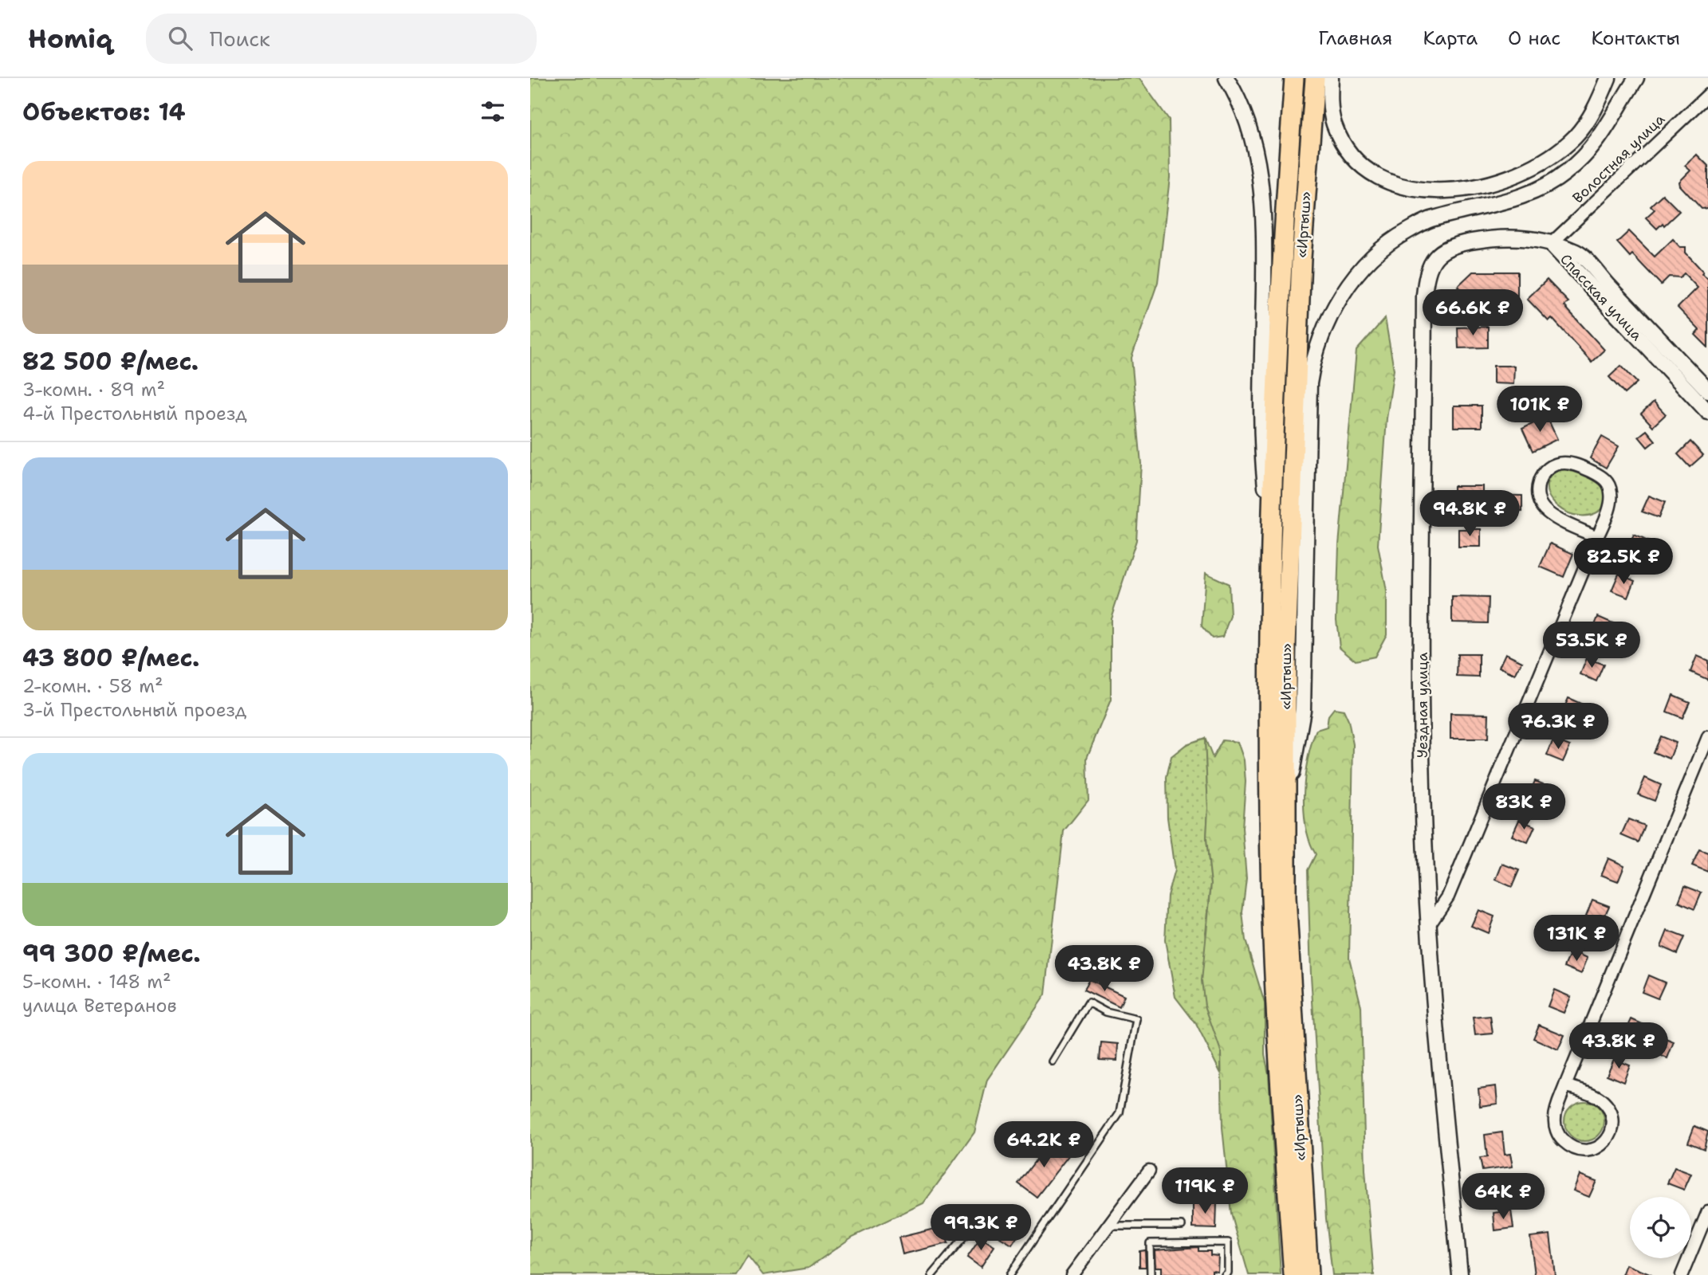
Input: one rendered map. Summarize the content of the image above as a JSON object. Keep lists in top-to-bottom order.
{
  "streets": {
    "highway": ["«Иртыш»"],
    "street": ["Волостная улица", "Спасская улица", "Уездная улица"]
  },
  "crossings": [
    ["Волостная улица", "Спасская улица"],
    ["Волостная улица", "Уездная улица"],
    ["Спасская улица", "Уездная улица"]
  ],
  "page": {
    "header": "Homiq",
    "search": "Поиск",
    "nav": [
      "Главная",
      "Карта",
      "О нас",
      "Контакты"
    ],
    "heading": "Объектов: 14",
    "list": [
      {
        "name": "82 500 ₽/мес.",
        "note": "3-комн. · 89 m² · 4-й Престольный проезд"
      },
      {
        "name": "43 800 ₽/мес.",
        "note": "2-комн. · 58 m² · 3-й Престольный проезд"
      },
      {
        "name": "99 300 ₽/мес.",
        "note": "5-комн. · 148 m² · улица Ветеранов"
      }
    ],
    "price": [
      "66.6K ₽",
      "101K ₽",
      "94.8K ₽",
      "82.5K ₽",
      "53.5K ₽",
      "76.3K ₽",
      "83K ₽",
      "131K ₽",
      "43.8K ₽",
      "43.8K ₽",
      "64.2K ₽",
      "119K ₽",
      "64K ₽",
      "99.3K ₽"
    ]
  }
}
